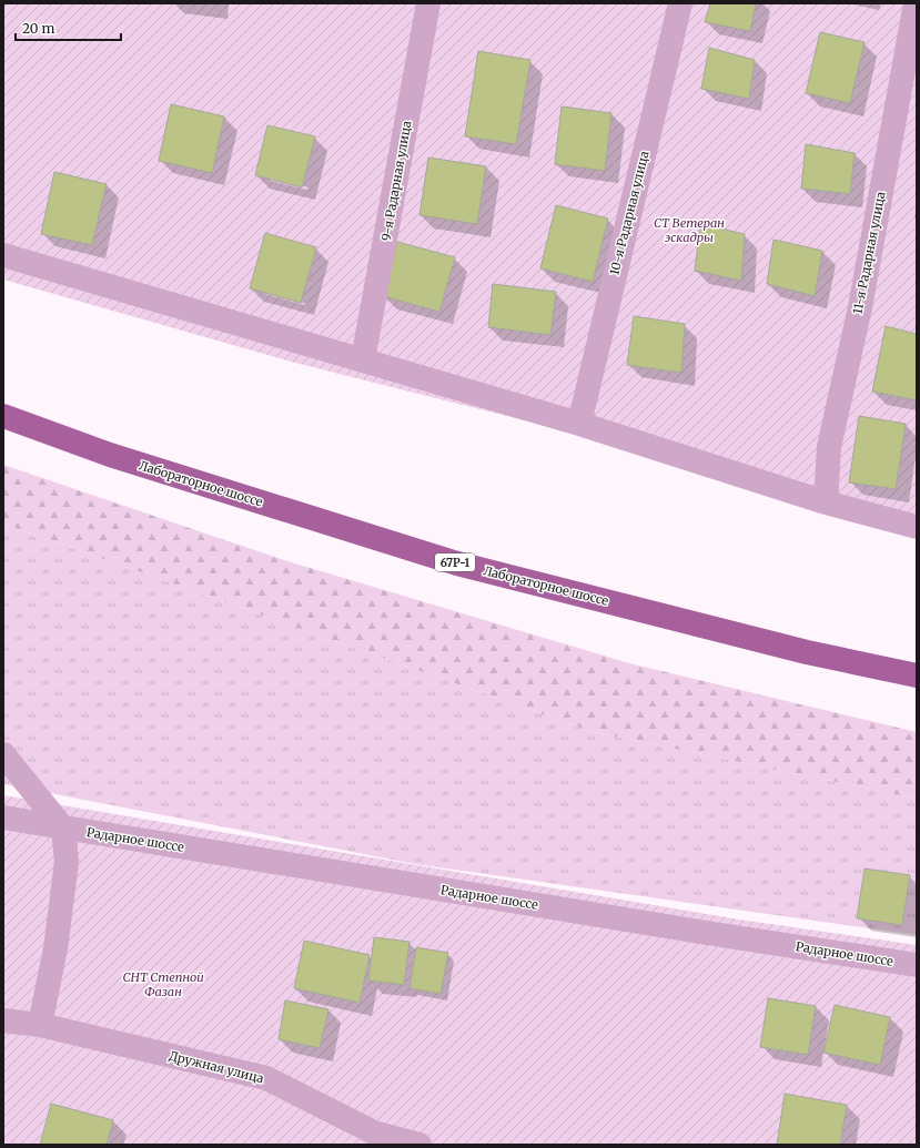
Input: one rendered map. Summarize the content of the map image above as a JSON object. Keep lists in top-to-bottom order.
{
  "streets": {
    "main road": ["Лабораторное шоссе", "67Р-1"],
    "street": [
      "9-я Радарная улица",
      "10-я Радарная улица",
      "11-я Радарная улица",
      "Радарное шоссе",
      "Дружная улица"
    ]
  },
  "parks": ["СТ Ветеран эскадры", "СНТ Степной Фазан"],
  "scale_bar": "20 m"
}
